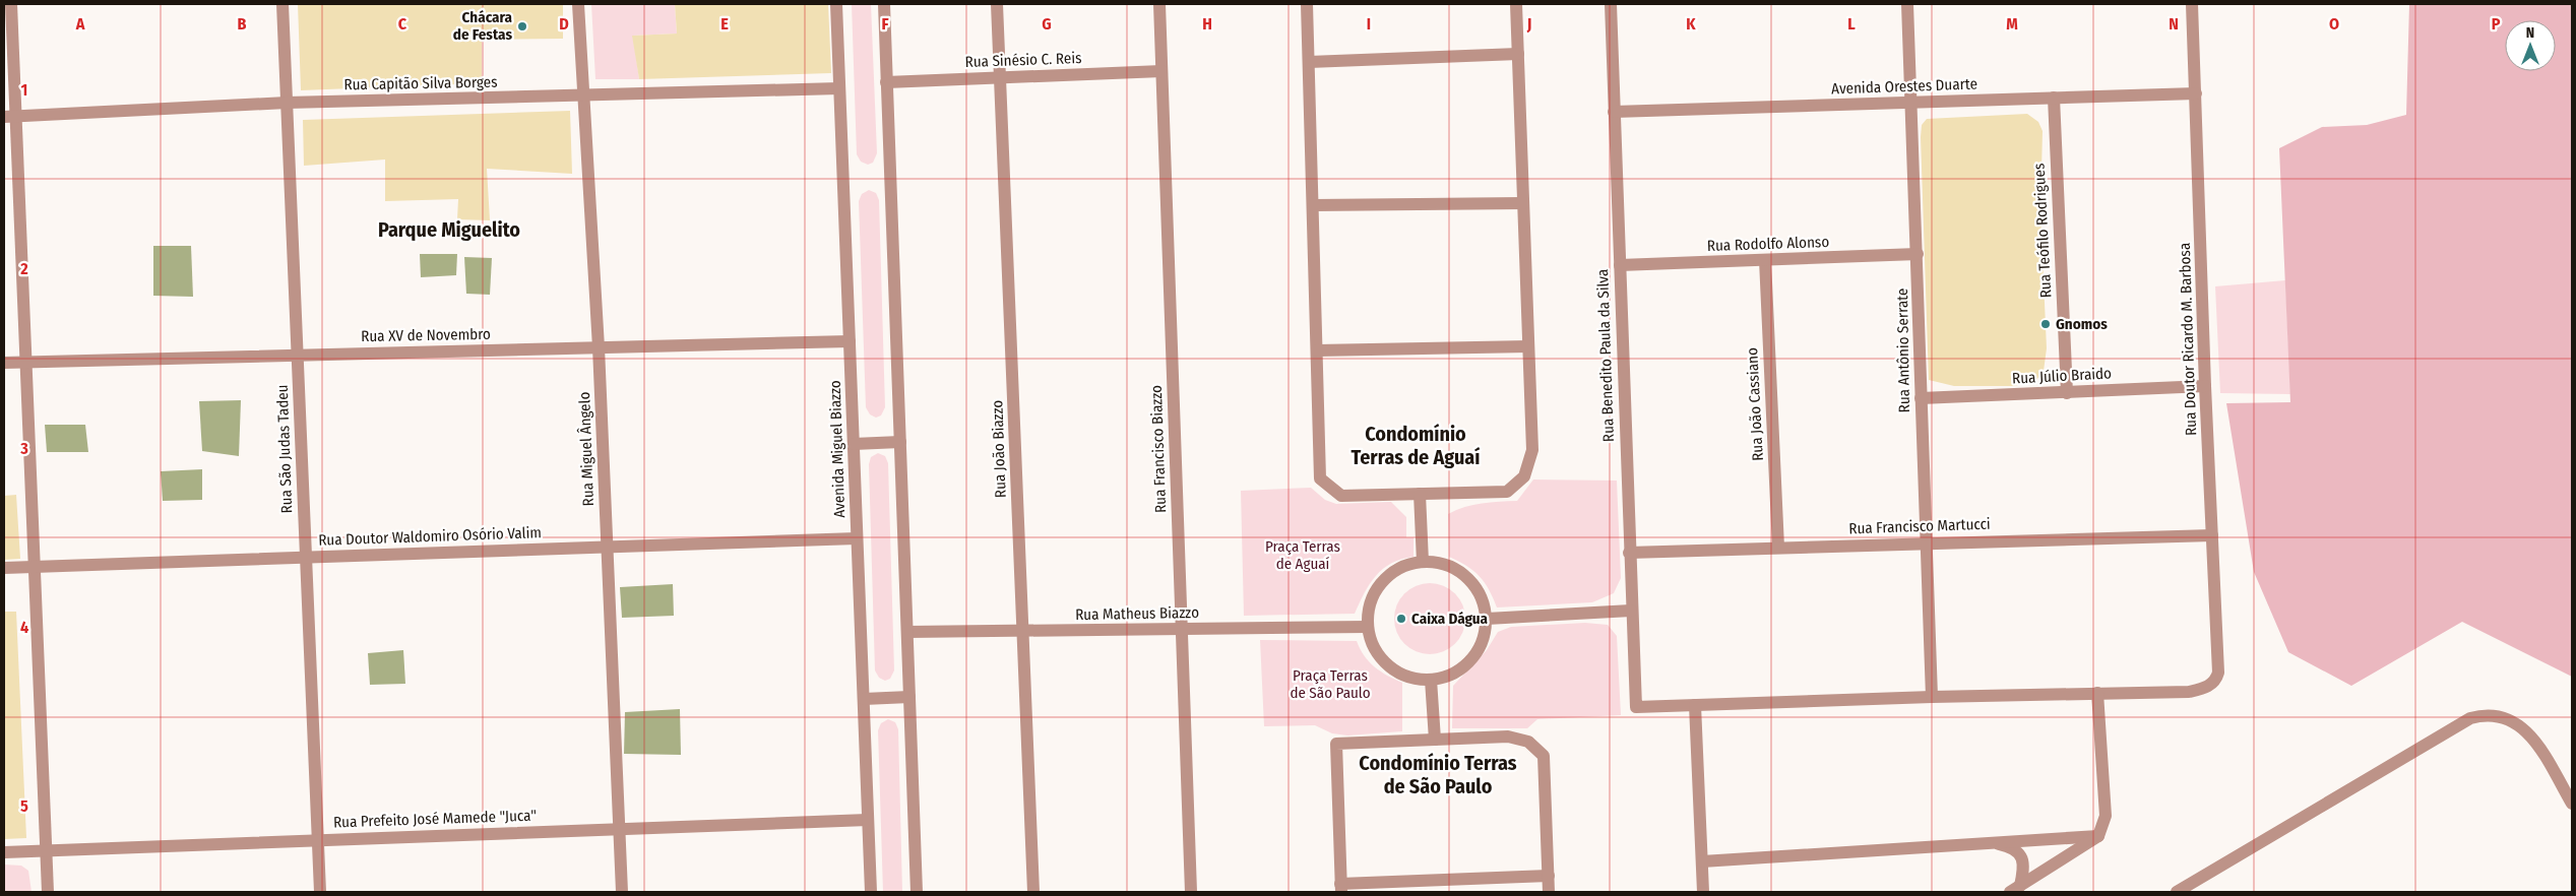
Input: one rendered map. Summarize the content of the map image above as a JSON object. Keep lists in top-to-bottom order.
{
  "streets": {
    "street": [
      "Rua Sinésio C. Reis",
      "Rua Capitão Silva Borges",
      "Avenida Orestes Duarte",
      "Rua Teófilo Rodrigues",
      "Rua Rodolfo Alonso",
      "Rua XV de Novembro",
      "Rua Doutor Ricardo M. Barbosa",
      "Rua Antônio Serrate",
      "Rua Benedito Paula da Silva",
      "Rua Júlio Braido",
      "Rua João Cassiano",
      "Rua São Judas Tadeu",
      "Rua Miguel Ângelo",
      "Avenida Miguel Biazzo",
      "Rua João Biazzo",
      "Rua Francisco Biazzo",
      "Rua Francisco Martucci",
      "Rua Doutor Waldomiro Osório Valim",
      "Rua Matheus Biazzo",
      "Rua Prefeito José Mamede \"Juca\""
    ]
  },
  "crossings": [
    ["Rua Sinésio C. Reis", "Rua João Biazzo"],
    ["Rua Sinésio C. Reis", "Rua Francisco Biazzo"],
    ["Rua Capitão Silva Borges", "Rua São Judas Tadeu"],
    ["Rua Capitão Silva Borges", "Rua Miguel Ângelo"],
    ["Rua Capitão Silva Borges", "Avenida Miguel Biazzo"],
    ["Avenida Orestes Duarte", "Rua Teófilo Rodrigues"],
    ["Avenida Orestes Duarte", "Rua Doutor Ricardo M. Barbosa"],
    ["Avenida Orestes Duarte", "Rua Antônio Serrate"],
    ["Avenida Orestes Duarte", "Rua Benedito Paula da Silva"],
    ["Rua Teófilo Rodrigues", "Rua Júlio Braido"],
    ["Rua Rodolfo Alonso", "Rua Antônio Serrate"],
    ["Rua Rodolfo Alonso", "Rua Benedito Paula da Silva"],
    ["Rua Rodolfo Alonso", "Rua João Cassiano"],
    ["Rua XV de Novembro", "Rua São Judas Tadeu"],
    ["Rua XV de Novembro", "Rua Miguel Ângelo"],
    ["Rua XV de Novembro", "Avenida Miguel Biazzo"],
    ["Rua Doutor Ricardo M. Barbosa", "Rua Júlio Braido"],
    ["Rua Doutor Ricardo M. Barbosa", "Rua Francisco Martucci"],
    ["Rua Antônio Serrate", "Rua Júlio Braido"],
    ["Rua Antônio Serrate", "Rua Francisco Martucci"],
    ["Rua Benedito Paula da Silva", "Rua Francisco Martucci"],
    ["Rua João Cassiano", "Rua Francisco Martucci"],
    ["Rua São Judas Tadeu", "Rua Doutor Waldomiro Osório Valim"],
    ["Rua São Judas Tadeu", "Rua Prefeito José Mamede \"Juca\""],
    ["Rua Miguel Ângelo", "Rua Doutor Waldomiro Osório Valim"],
    ["Rua Miguel Ângelo", "Rua Prefeito José Mamede \"Juca\""],
    ["Avenida Miguel Biazzo", "Rua Doutor Waldomiro Osório Valim"],
    ["Avenida Miguel Biazzo", "Rua Prefeito José Mamede \"Juca\""],
    ["Rua João Biazzo", "Rua Matheus Biazzo"],
    ["Rua Francisco Biazzo", "Rua Matheus Biazzo"]
  ],
  "districts": ["Parque Miguelito", "Condomínio Terras de Aguaí", "Condomínio Terras de São Paulo"],
  "parks": ["Praça Terras de Aguaí", "Praça Terras de São Paulo"],
  "places": ["Chácara de Festas", "Gnomos", "Caixa Dágua"],
  "north": "top",
  "grid": {
    "columns": [
      "A",
      "B",
      "C",
      "D",
      "E",
      "F",
      "G",
      "H",
      "I",
      "J",
      "K",
      "L",
      "M",
      "N",
      "O",
      "P"
    ],
    "rows": [
      "1",
      "2",
      "3",
      "4",
      "5"
    ]
  }
}
